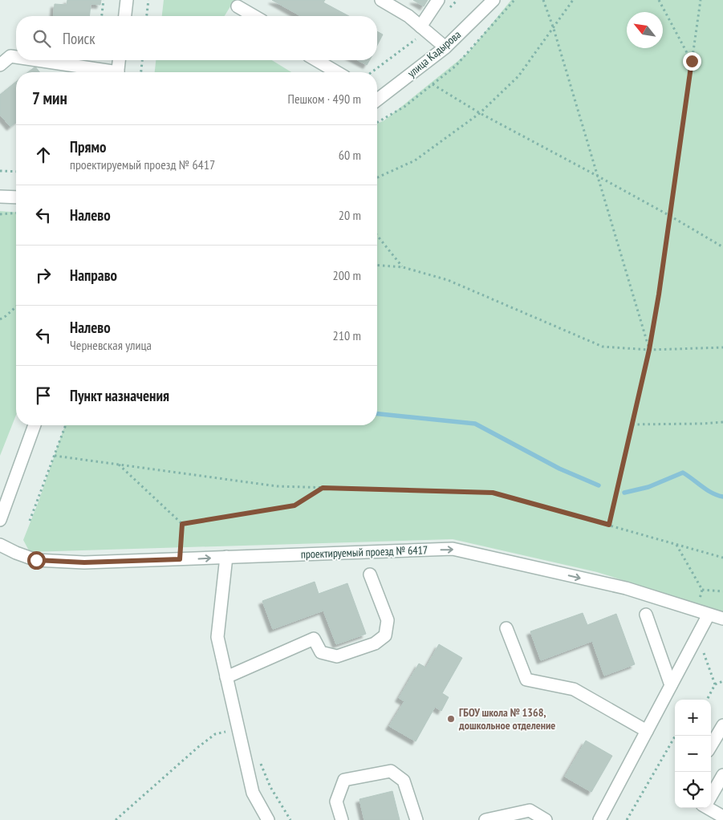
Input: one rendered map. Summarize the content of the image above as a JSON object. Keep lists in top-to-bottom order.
{
  "streets": {
    "street": ["улица Кадырова", "проектируемый проезд № 6417"]
  },
  "one_way": ["проектируемый проезд № 6417"],
  "places": ["ГБОУ школа № 1368, дошкольное отделение"],
  "north": "top left",
  "page": {
    "search": "Поиск",
    "heading": ["7 мин", "Пешком · 490 m"],
    "list": [
      ["Прямо", "проектируемый проезд № 6417", "60 m"],
      ["Налево", "20 m"],
      ["Направо", "200 m"],
      ["Налево", "Черневская улица", "210 m"],
      "Пункт назначения"
    ],
    "map_buttons": ["+", "−"]
  }
}
